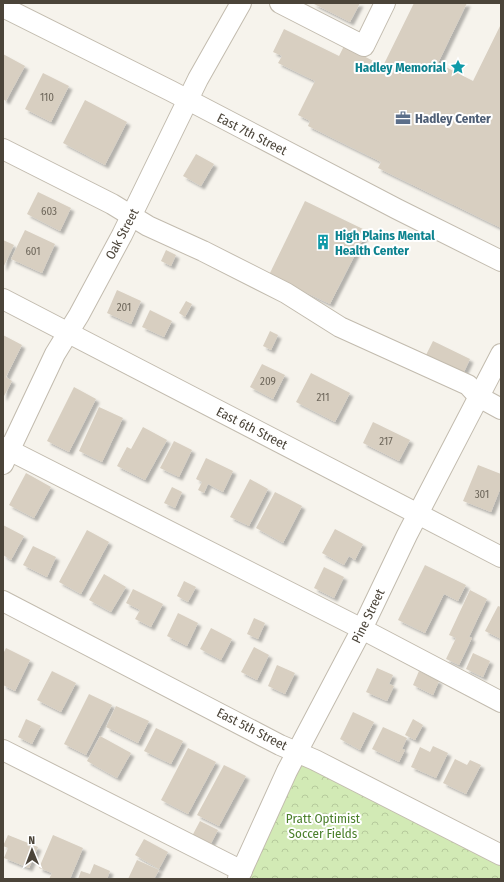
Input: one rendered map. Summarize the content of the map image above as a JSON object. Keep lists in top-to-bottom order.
{
  "streets": {
    "street": [
      "East 7th Street",
      "Oak Street",
      "East 6th Street",
      "Pine Street",
      "East 5th Street"
    ]
  },
  "crossings": [
    ["East 7th Street", "Oak Street"],
    ["Oak Street", "East 6th Street"],
    ["East 6th Street", "Pine Street"],
    ["Pine Street", "East 5th Street"]
  ],
  "parks": ["Pratt Optimist Soccer Fields"],
  "places": {
    "place": ["Hadley Memorial"],
    "office": ["Hadley Center"],
    "building": ["High Plains Mental Health Center"]
  },
  "house_numbers": [
    "110",
    "603",
    "601",
    "201",
    "209",
    "211",
    "217",
    "301"
  ],
  "north": "top"
}
